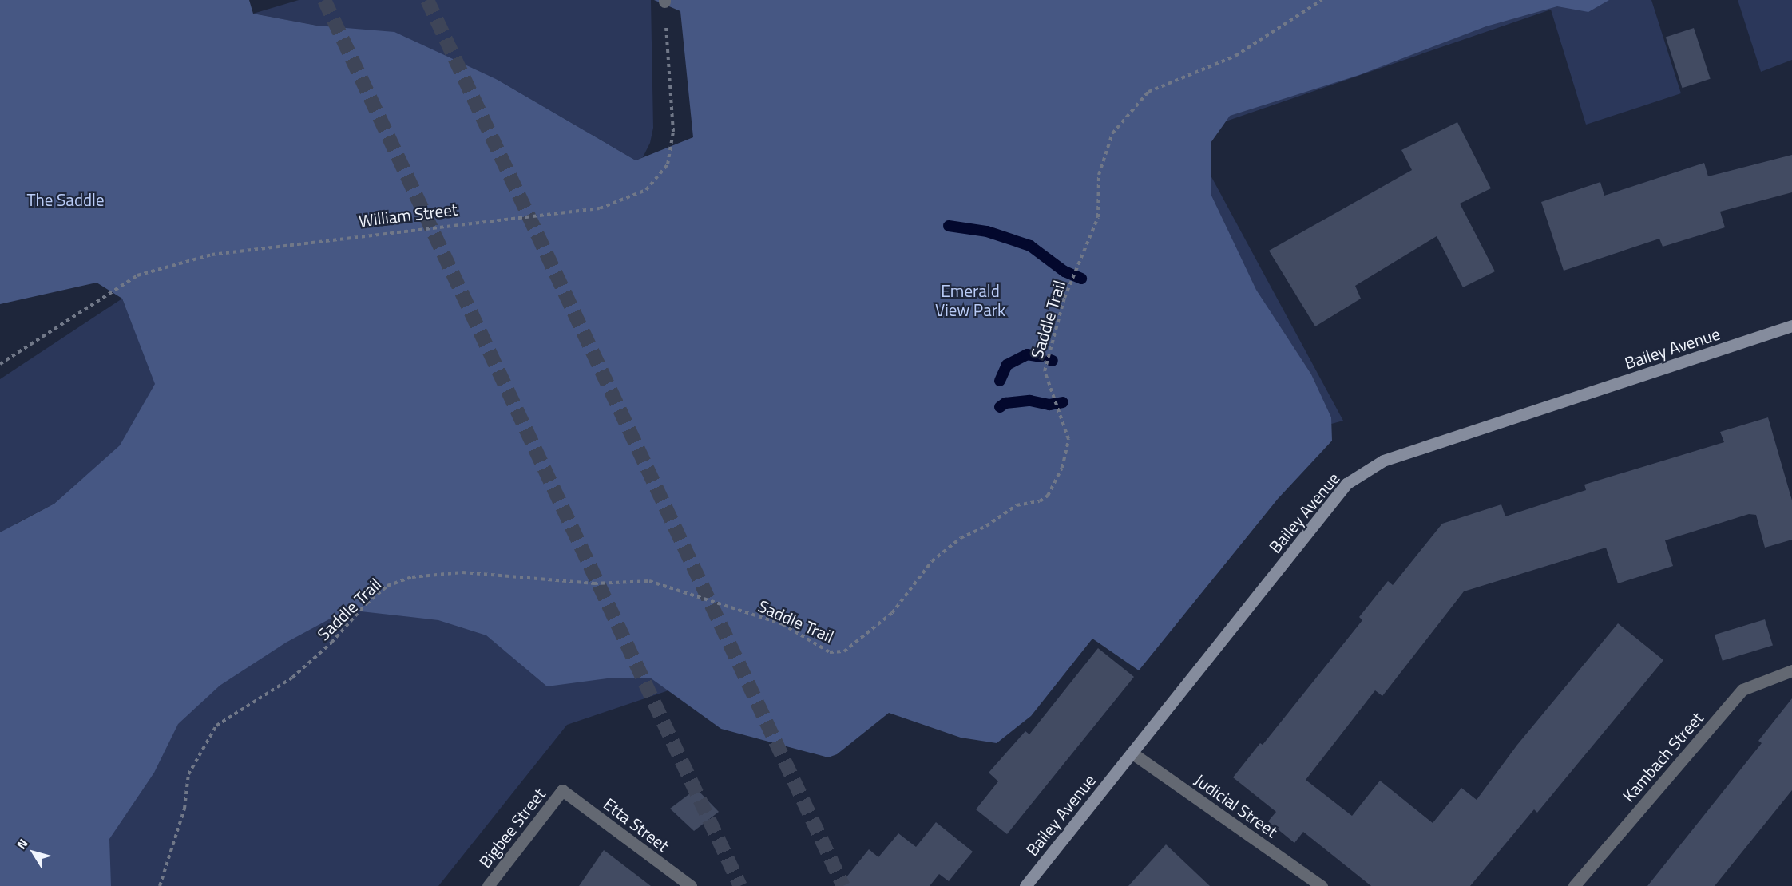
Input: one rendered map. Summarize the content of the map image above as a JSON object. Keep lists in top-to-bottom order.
{
  "streets": {
    "street": [
      "Bailey Avenue",
      "Kambach Street",
      "Judicial Street",
      "Etta Street",
      "Bigbee Street"
    ],
    "path": ["William Street", "Saddle Trail"]
  },
  "crossings": [
    ["Bailey Avenue", "Judicial Street"],
    ["Etta Street", "Bigbee Street"]
  ],
  "parks": ["The Saddle", "Emerald View Park"],
  "north": "top left"
}
